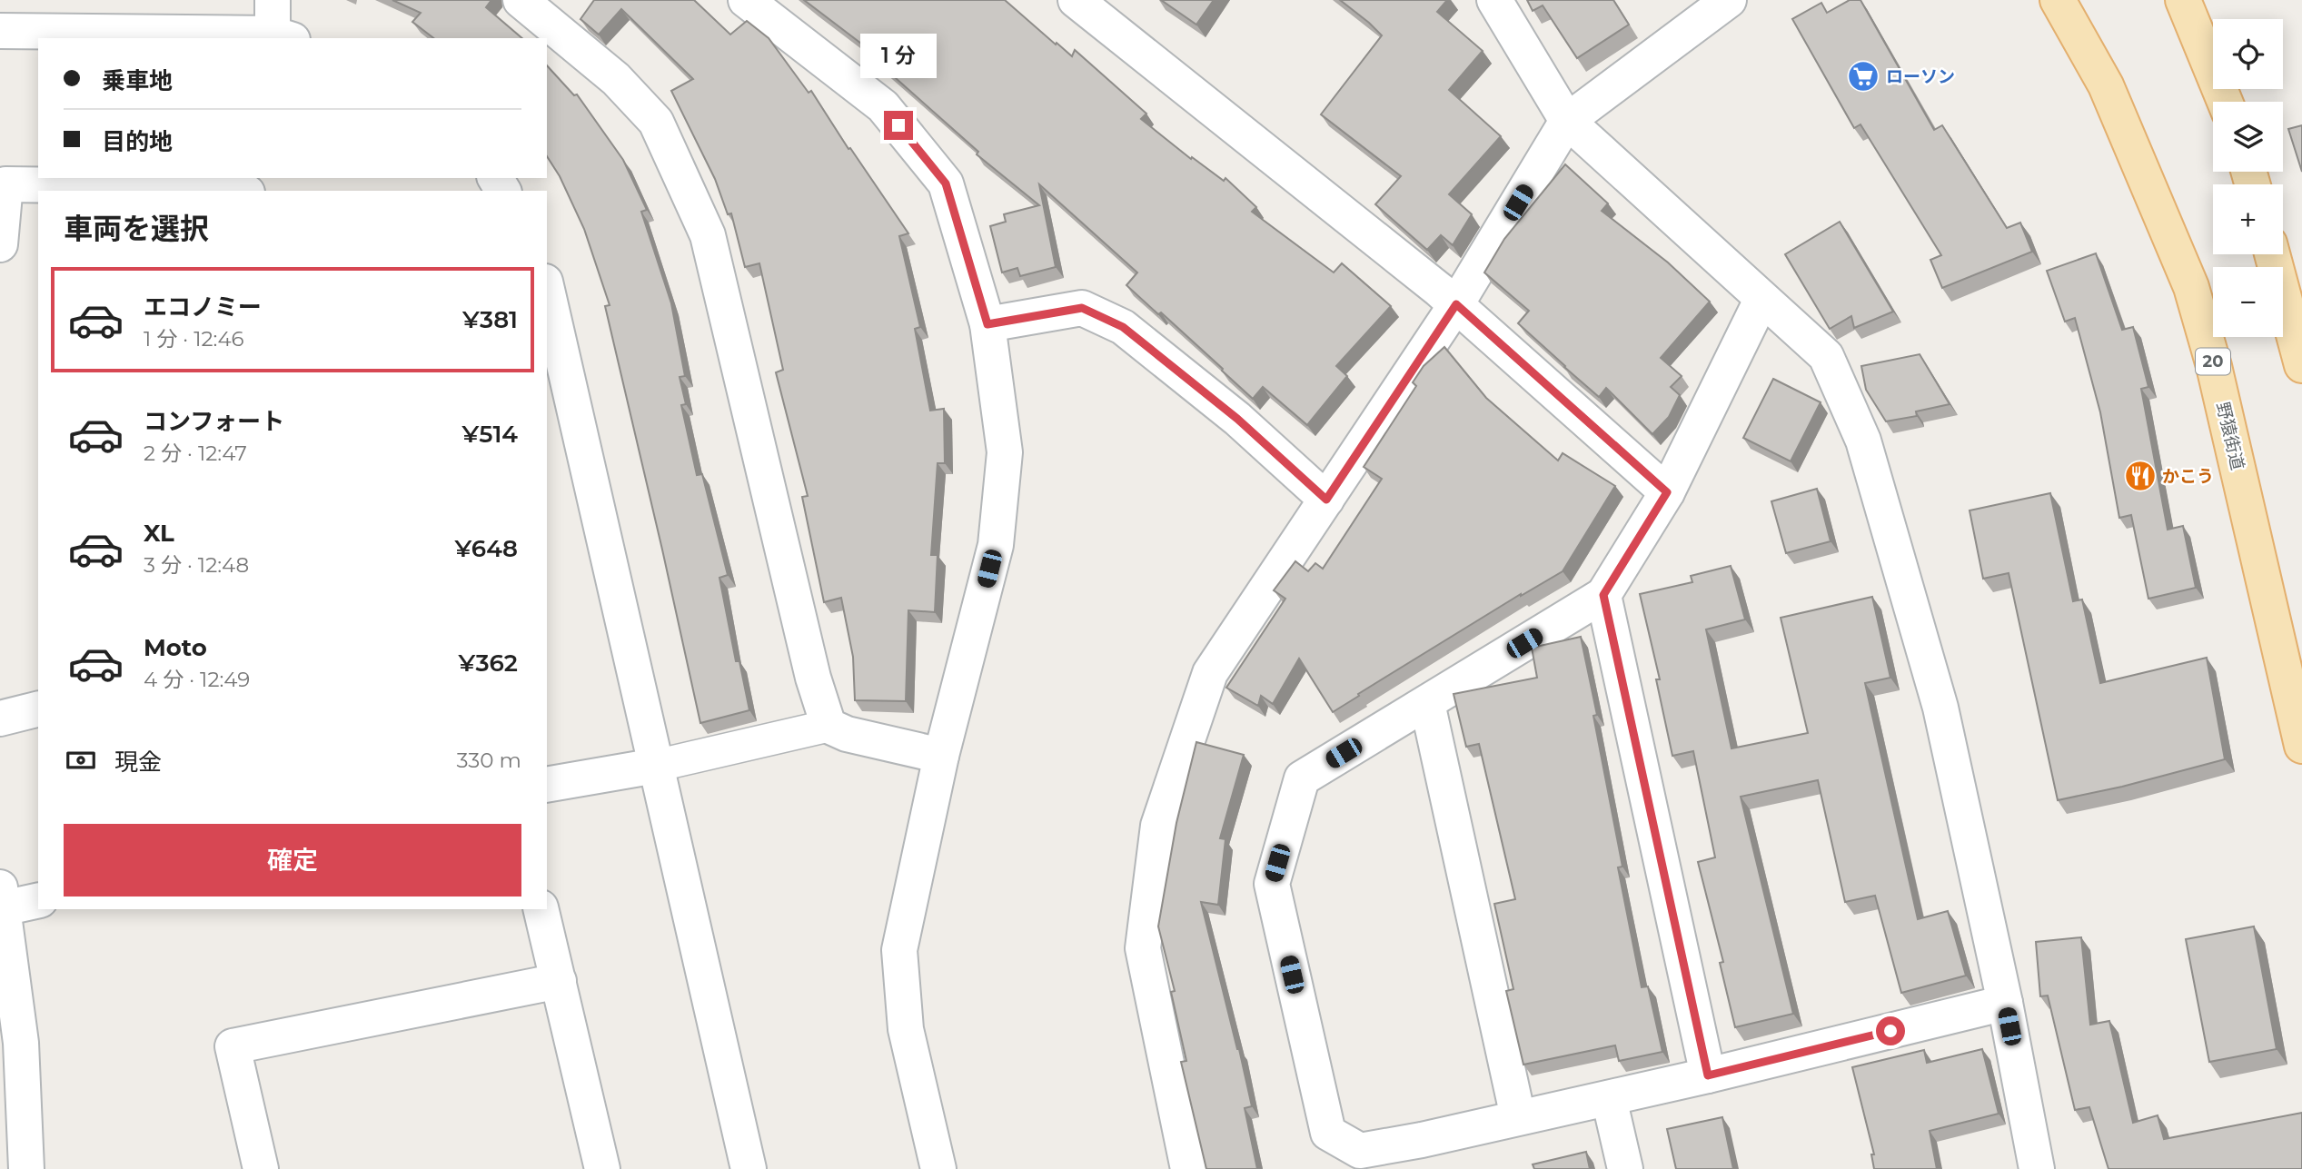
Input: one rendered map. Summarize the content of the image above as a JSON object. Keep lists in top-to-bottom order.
{
  "streets": {
    "main road": ["20", "野猿街道"]
  },
  "places": {
    "supermarket": ["ローソン"],
    "restaurant": ["かこう"]
  },
  "page": {
    "map_buttons": ["+", "−"],
    "bubble": "1 分",
    "banner": ["乗車地", "目的地"],
    "heading": "車両を選択",
    "list": [
      {
        "name": "エコノミー",
        "note": "1 分 · 12:46",
        "value": "¥381"
      },
      {
        "name": "コンフォート",
        "note": "2 分 · 12:47",
        "value": "¥514"
      },
      {
        "name": "XL",
        "note": "3 分 · 12:48",
        "value": "¥648"
      },
      {
        "name": "Moto",
        "note": "4 分 · 12:49",
        "value": "¥362"
      }
    ],
    "pay": ["現金", "330 m"],
    "buttons": "確定"
  }
}
